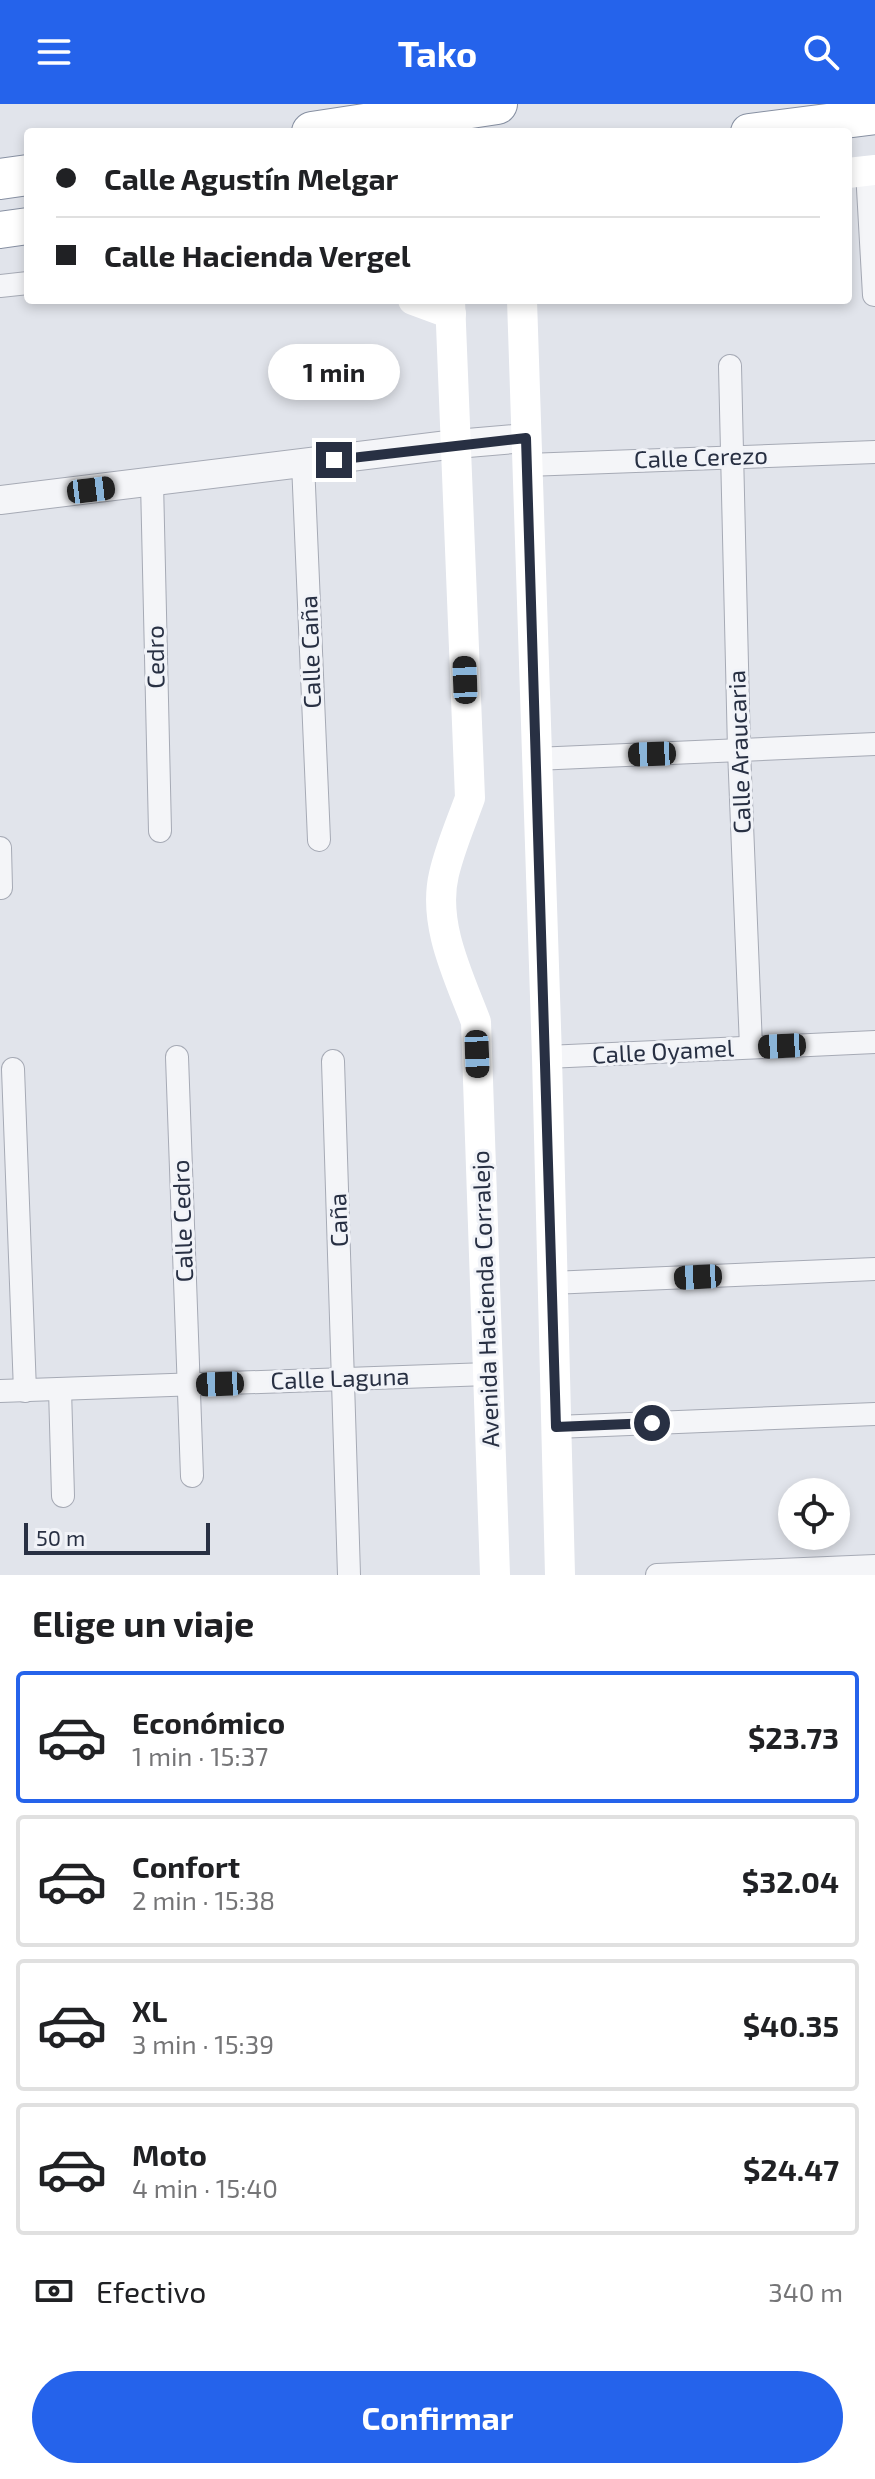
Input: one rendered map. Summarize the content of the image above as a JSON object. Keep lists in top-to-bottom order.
{
  "streets": {
    "main road": ["Avenida Hacienda Corralejo"],
    "street": [
      "Calle Cerezo",
      "Calle Caña",
      "Cedro",
      "Calle Araucaria",
      "Calle Oyamel",
      "Caña",
      "Calle Cedro",
      "Calle Laguna"
    ]
  },
  "crossings": [
    ["Calle Cerezo", "Calle Araucaria"],
    ["Calle Araucaria", "Calle Oyamel"],
    ["Caña", "Calle Laguna"],
    ["Calle Cedro", "Calle Laguna"],
    ["Avenida Hacienda Corralejo", "Calle Laguna"]
  ],
  "scale_bar": "50 m",
  "page": {
    "header": "Tako",
    "banner": ["Calle Agustín Melgar", "Calle Hacienda Vergel"],
    "bubble": "1 min",
    "scale": "50 m",
    "heading": "Elige un viaje",
    "list": [
      {
        "name": "Económico",
        "note": "1 min · 15:37",
        "value": "$23.73"
      },
      {
        "name": "Confort",
        "note": "2 min · 15:38",
        "value": "$32.04"
      },
      {
        "name": "XL",
        "note": "3 min · 15:39",
        "value": "$40.35"
      },
      {
        "name": "Moto",
        "note": "4 min · 15:40",
        "value": "$24.47"
      }
    ],
    "pay": ["Efectivo", "340 m"],
    "buttons": "Confirmar"
  }
}
